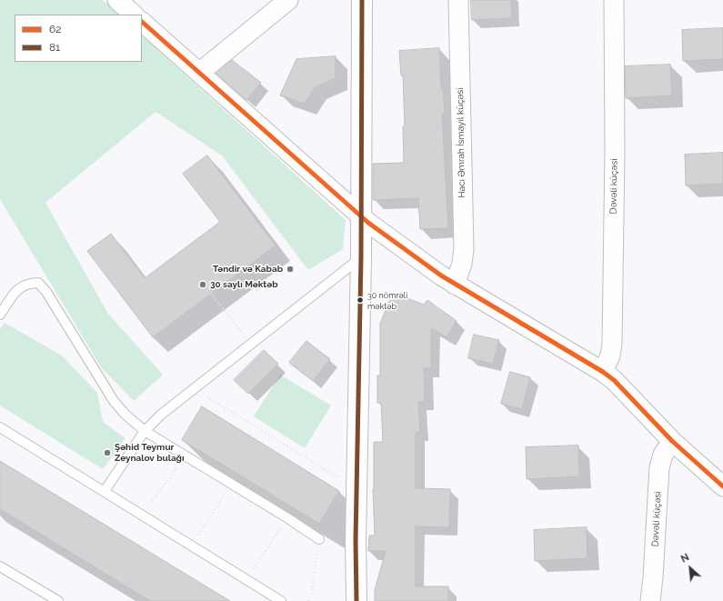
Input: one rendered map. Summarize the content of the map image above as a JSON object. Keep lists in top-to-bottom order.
{
  "streets": {
    "street": ["Hacı Əmrah İsmayıl küçəsi", "Dəvəli küçəsi"]
  },
  "places": [
    "Təndir və Kabab",
    "30 saylı Məktəb",
    "30 nömrəli məktəb",
    "Şəhid Teymur Zeynalov bulağı"
  ],
  "lines": ["transit line 81", "transit line 62"],
  "legend": ["62", "81"],
  "north": "top left"
}
